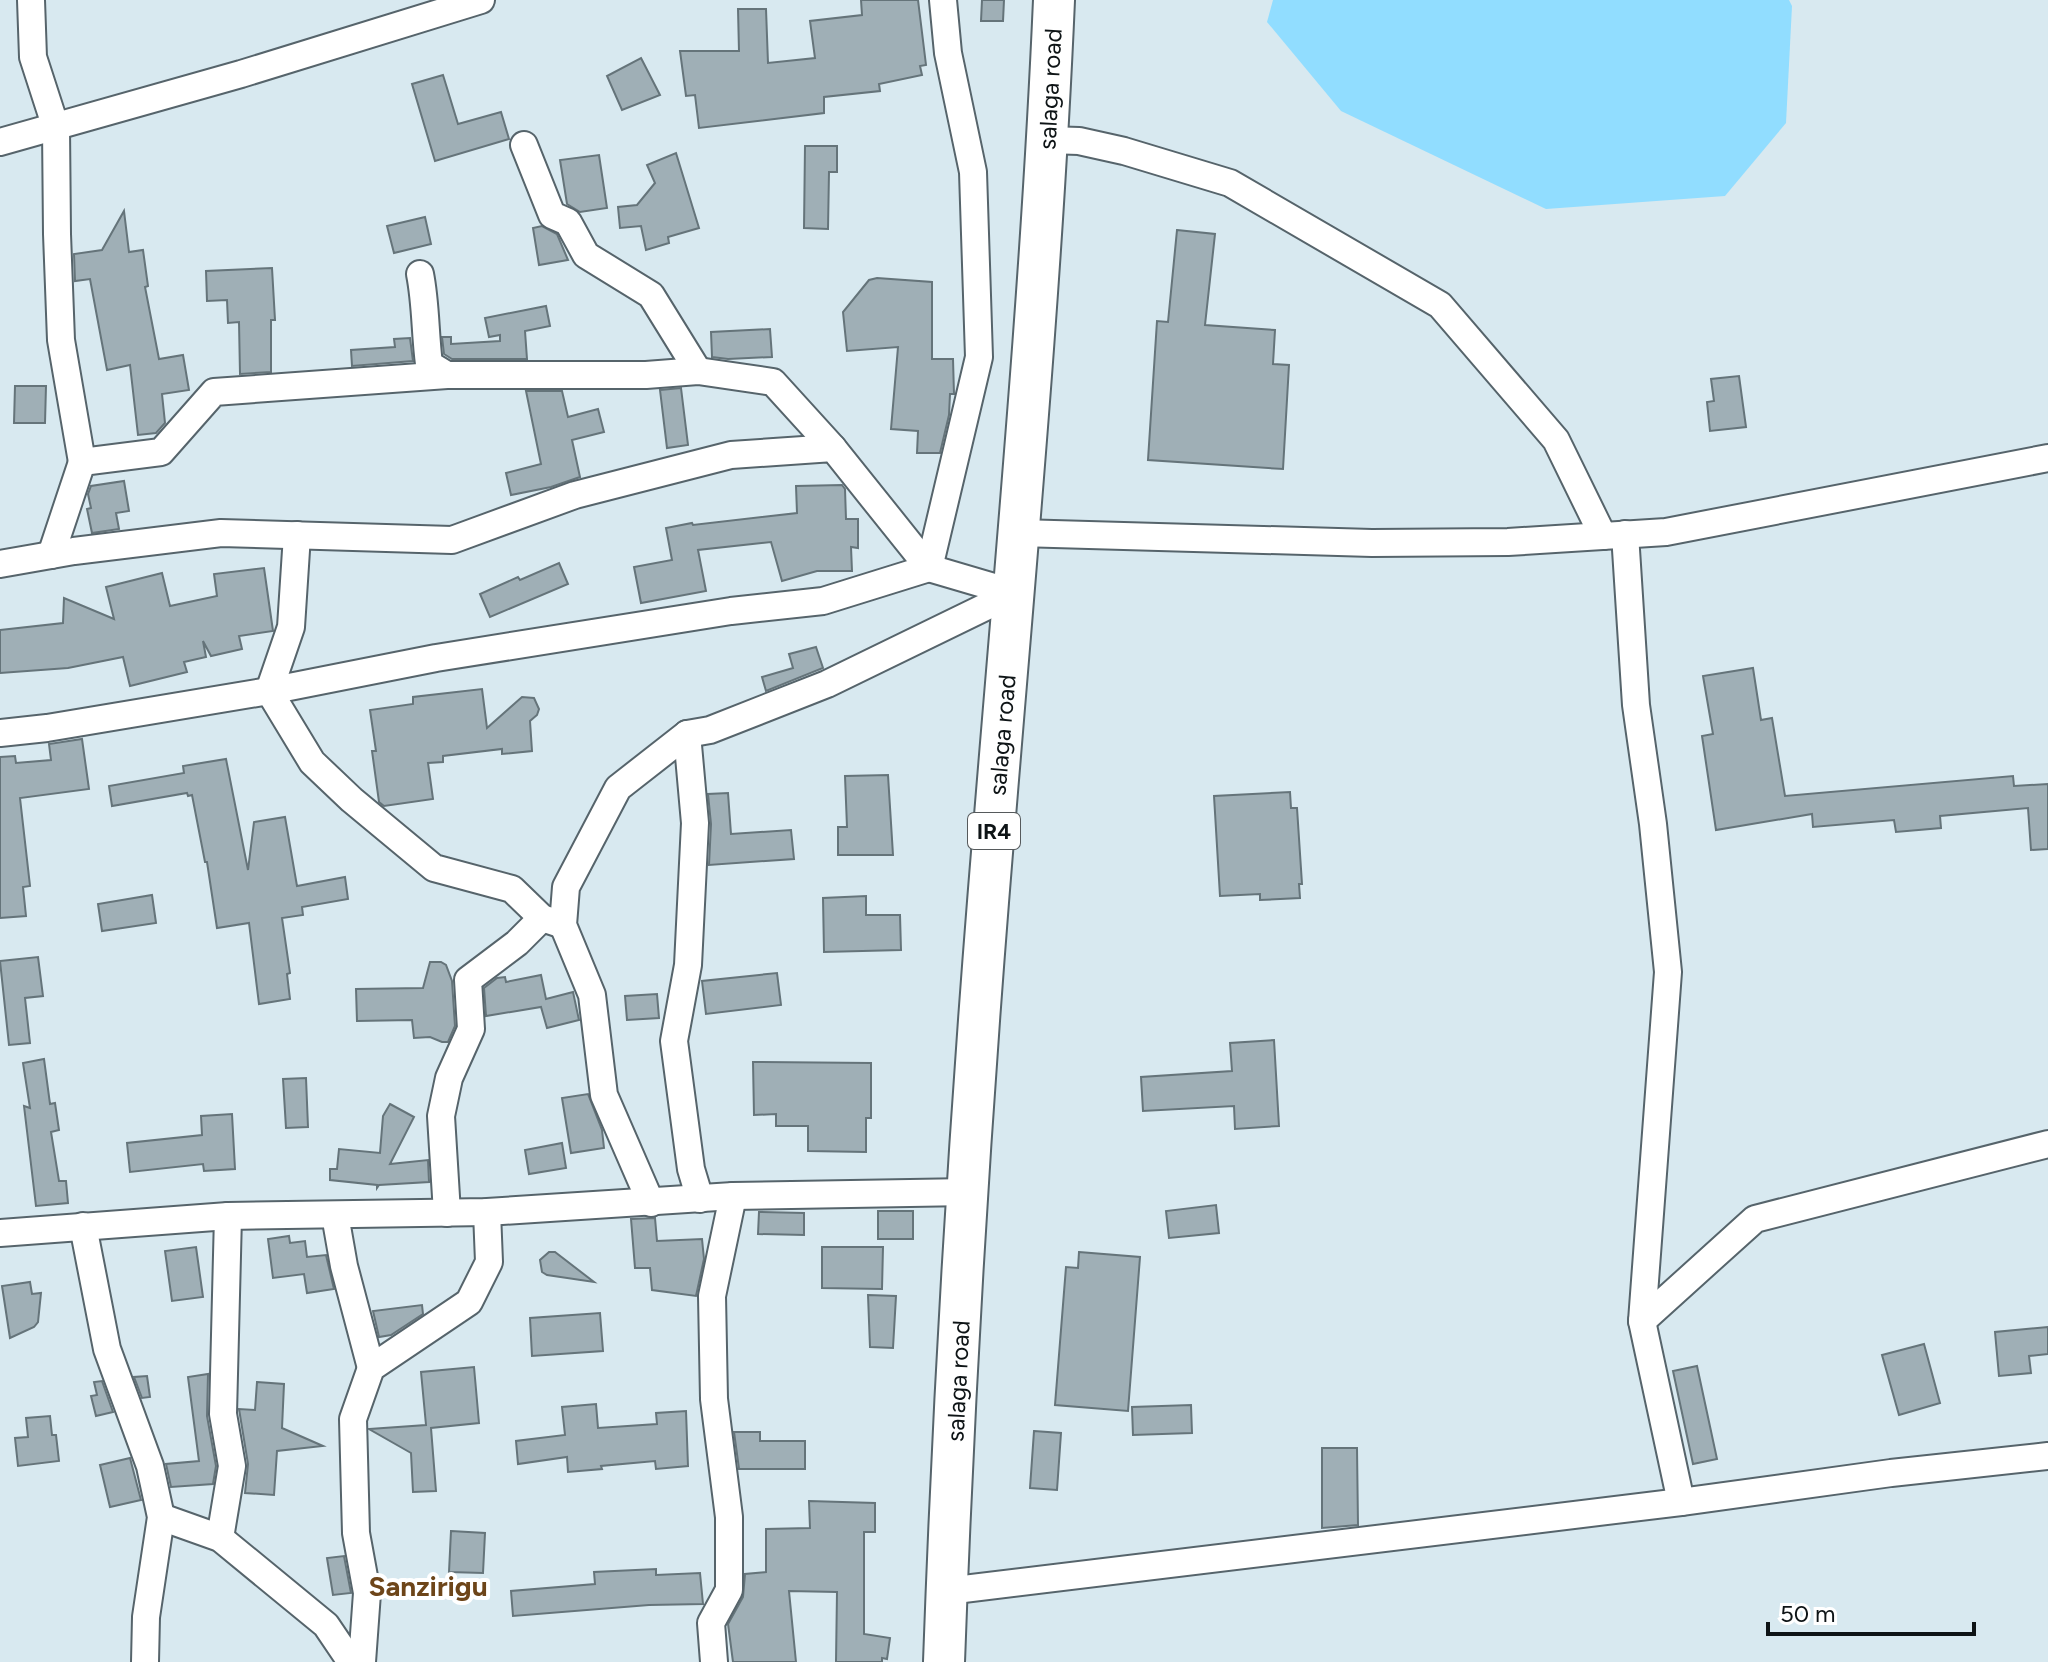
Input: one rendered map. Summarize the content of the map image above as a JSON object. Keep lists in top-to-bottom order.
{
  "streets": {
    "main road": ["salaga road", "IR4"]
  },
  "districts": ["Sanzirigu"],
  "scale_bar": "50 m"
}
